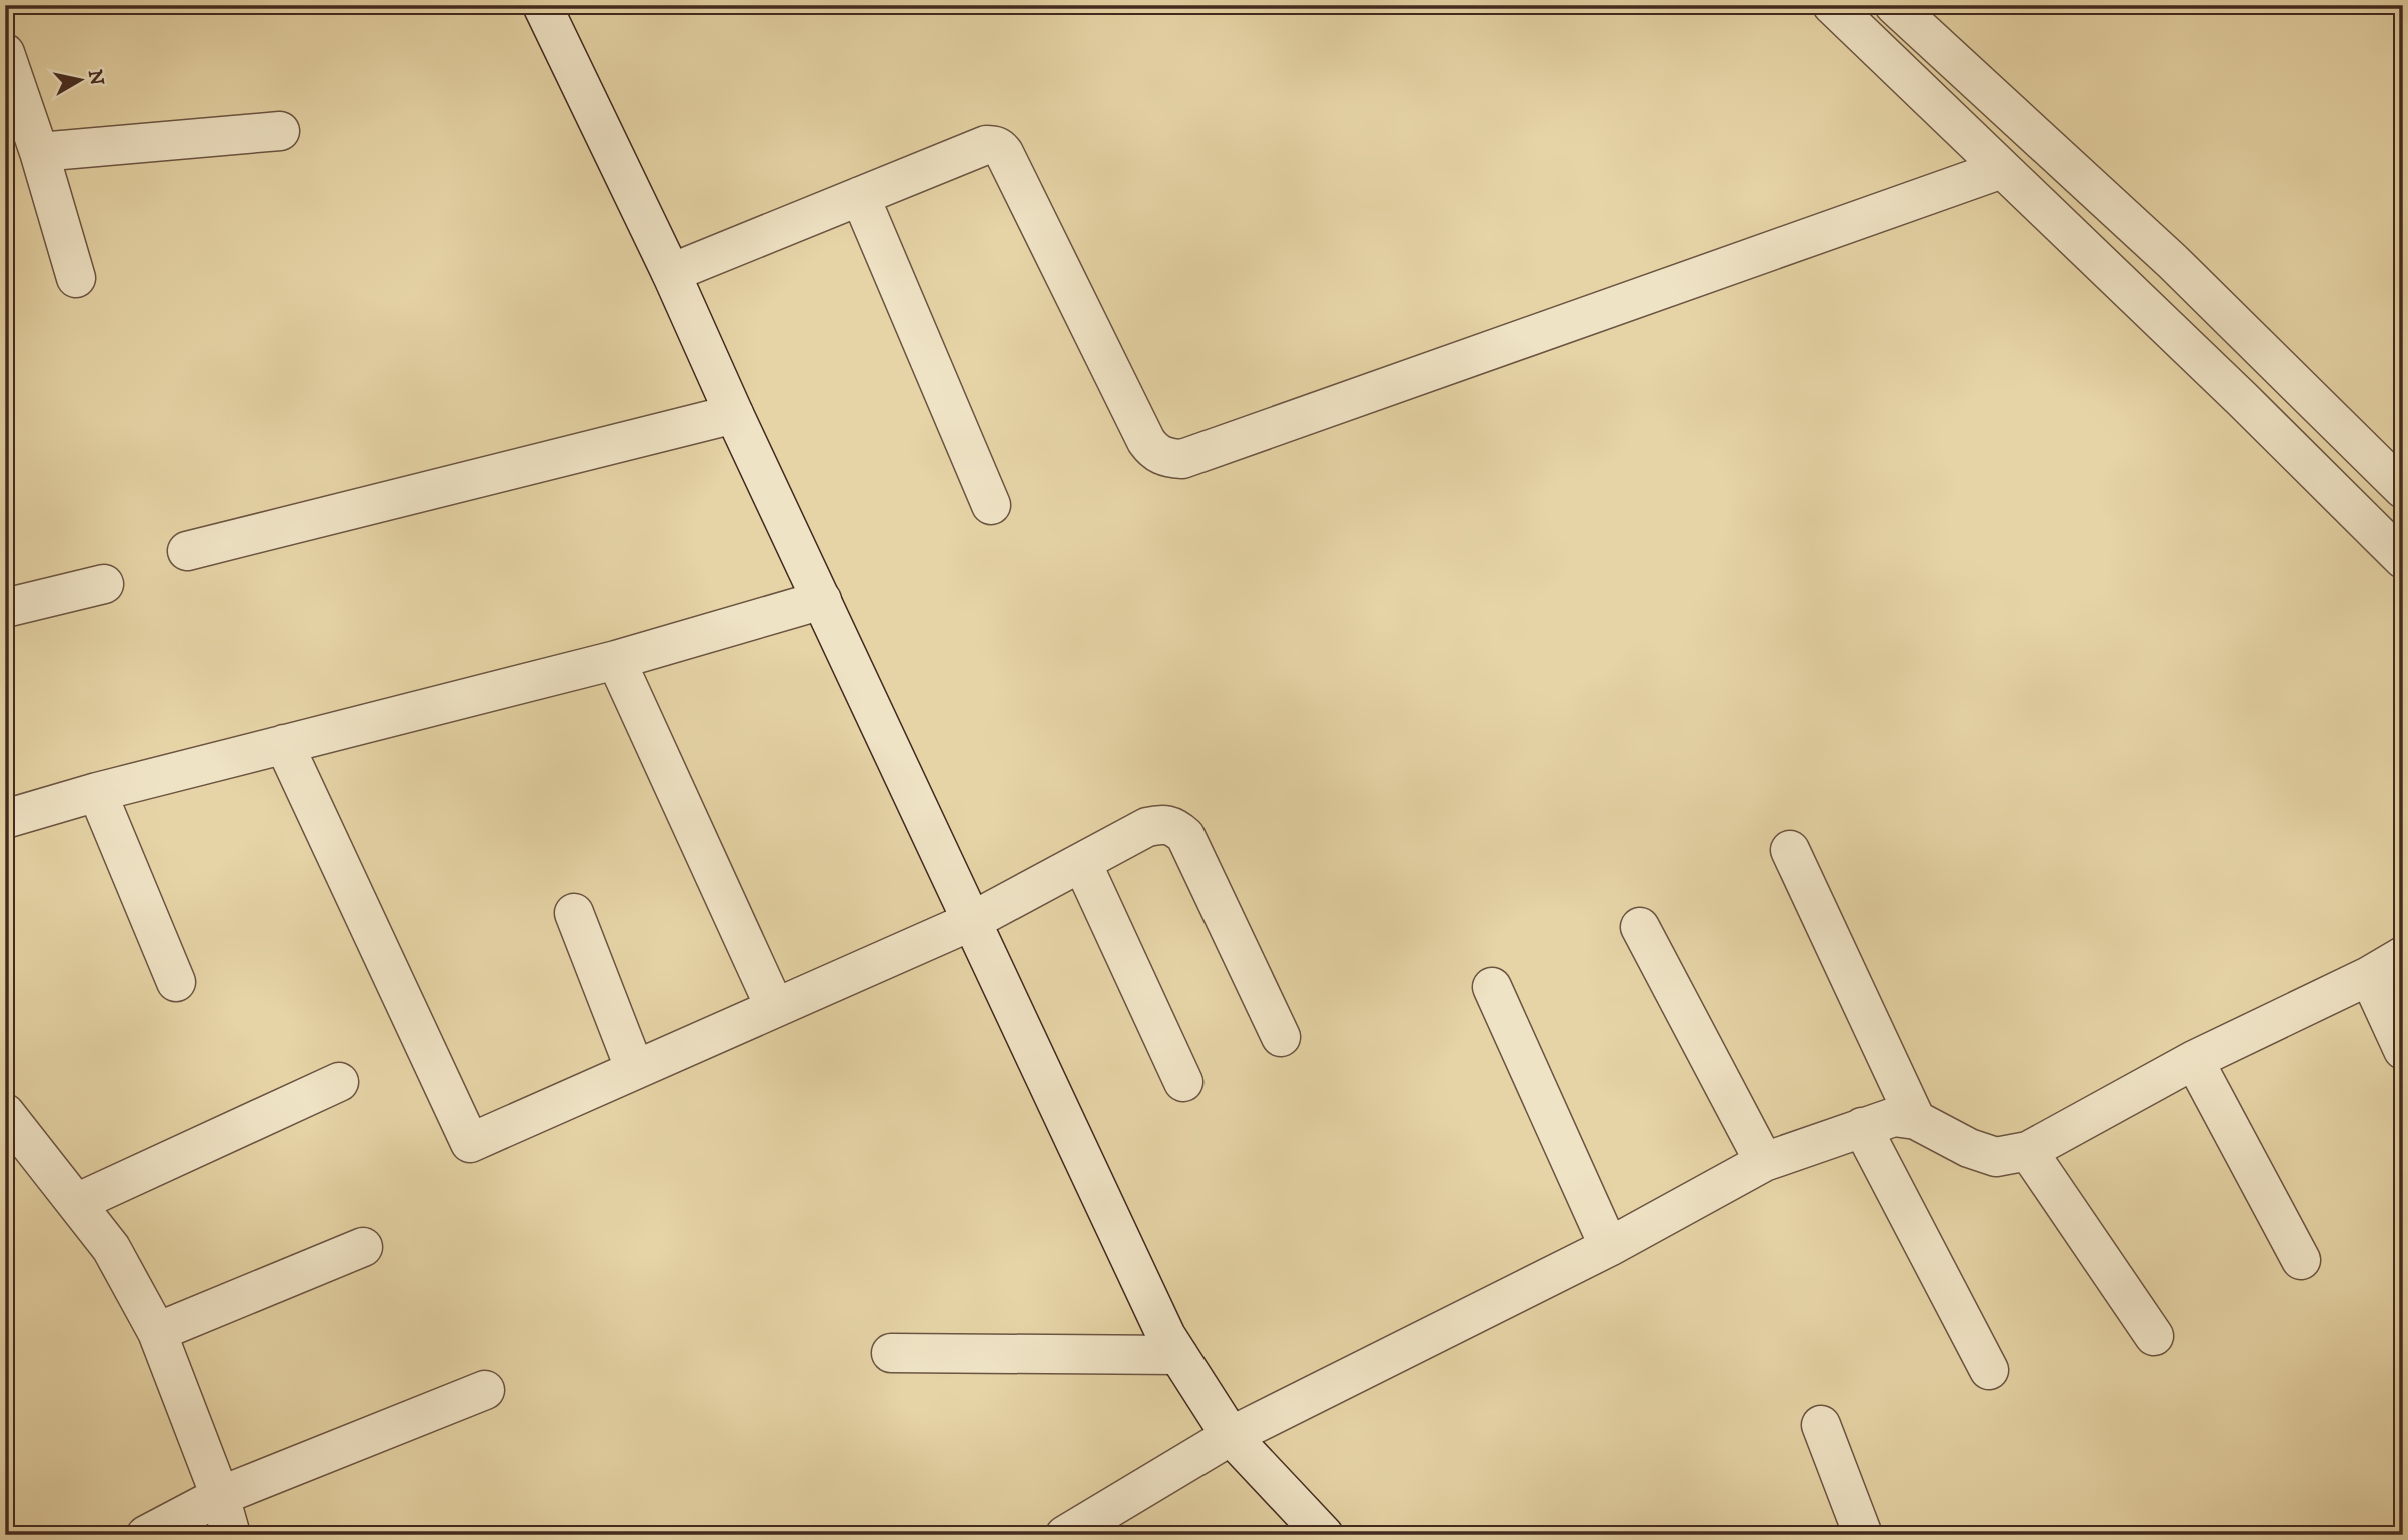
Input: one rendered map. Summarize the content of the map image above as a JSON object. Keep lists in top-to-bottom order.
{
  "north": "right"
}
